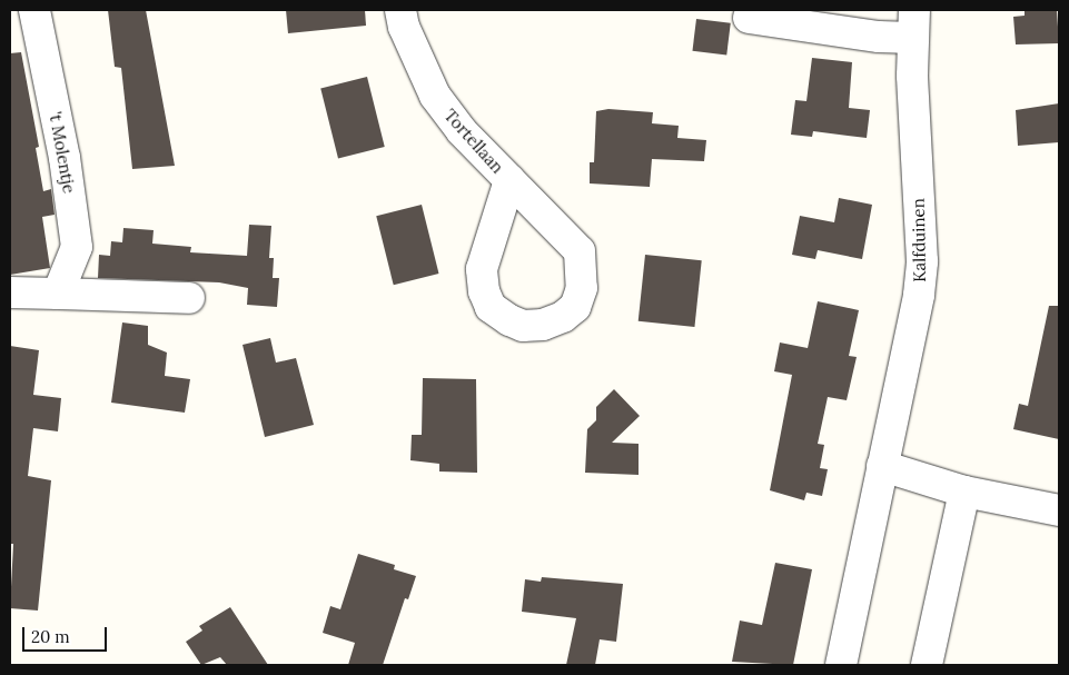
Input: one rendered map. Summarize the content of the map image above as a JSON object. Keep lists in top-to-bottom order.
{
  "streets": {
    "street": ["Tortellaan", "'t Molentje", "Kalfduinen"]
  },
  "scale_bar": "20 m"
}
